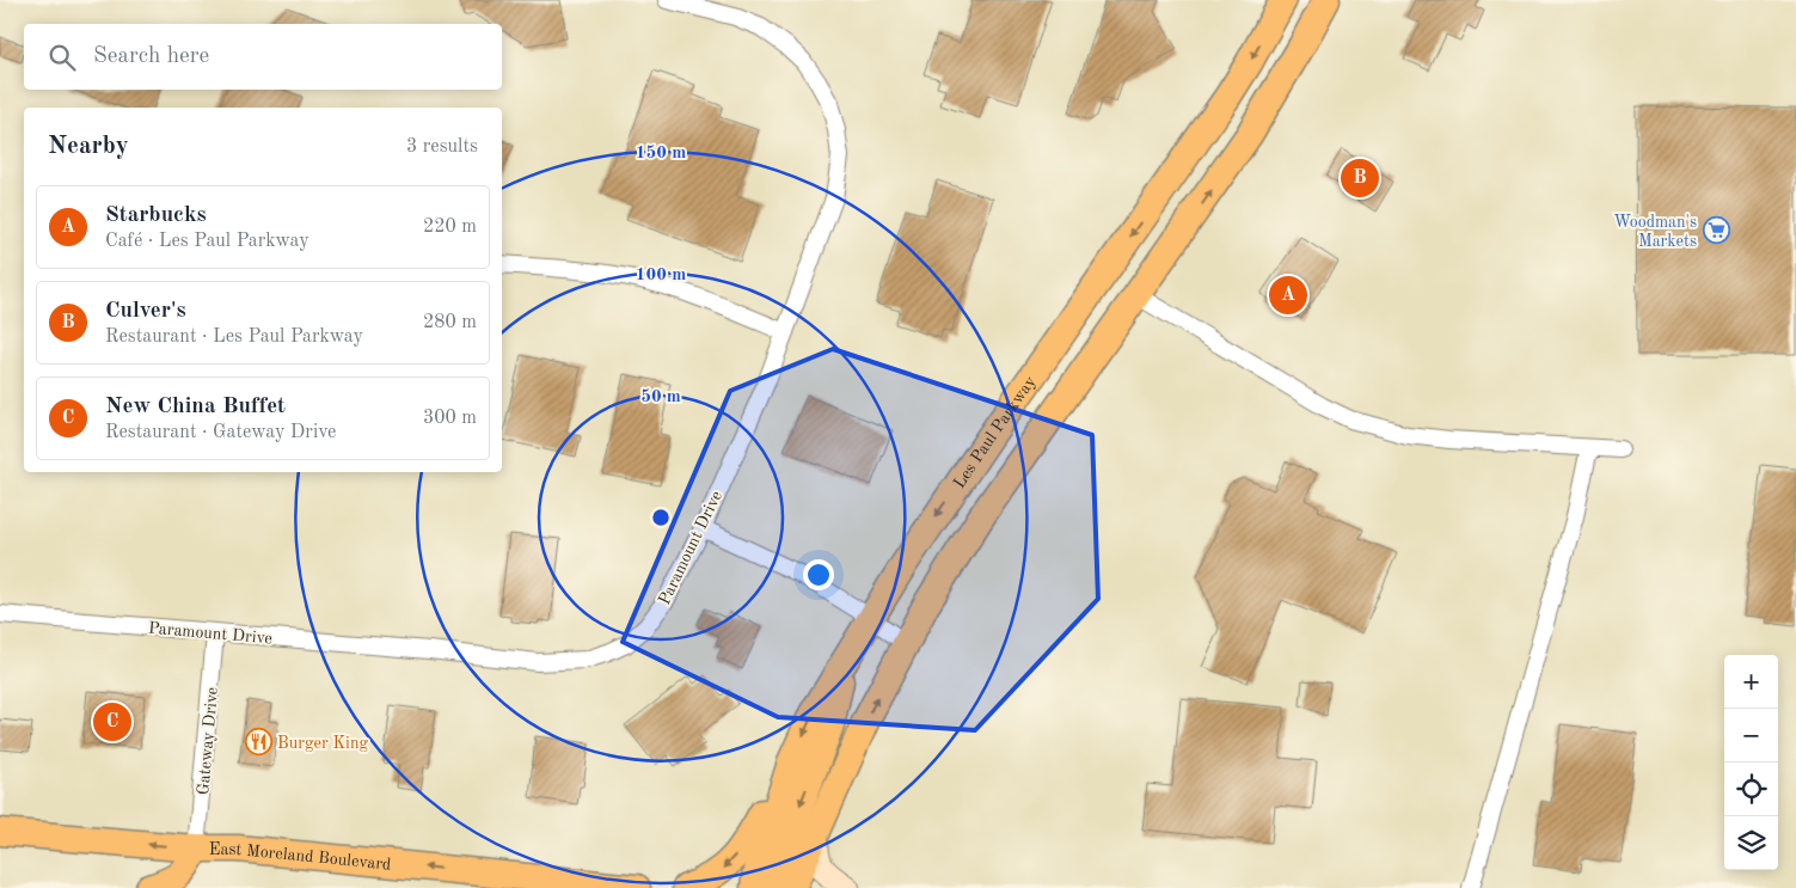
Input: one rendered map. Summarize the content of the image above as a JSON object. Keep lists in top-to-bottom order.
{
  "streets": {
    "main road": ["Les Paul Parkway", "East Moreland Boulevard"],
    "street": ["Paramount Drive", "Gateway Drive"]
  },
  "crossings": [
    ["Paramount Drive", "Gateway Drive"],
    ["Gateway Drive", "East Moreland Boulevard"]
  ],
  "one_way": ["East Moreland Boulevard"],
  "places": {
    "supermarket": ["Woodman's Markets"],
    "restaurant": ["Burger King"]
  },
  "page": {
    "search": "Search here",
    "heading": ["Nearby", "3 results"],
    "pins": ["B", "A", "C"],
    "list": [
      {
        "mark": "A",
        "name": "Starbucks",
        "note": "Café · Les Paul Parkway",
        "value": "220 m"
      },
      {
        "mark": "B",
        "name": "Culver's",
        "note": "Restaurant · Les Paul Parkway",
        "value": "280 m"
      },
      {
        "mark": "C",
        "name": "New China Buffet",
        "note": "Restaurant · Gateway Drive",
        "value": "300 m"
      }
    ],
    "map_buttons": ["+", "−"]
  },
  "rings": ["150 m", "100 m", "50 m"]
}
